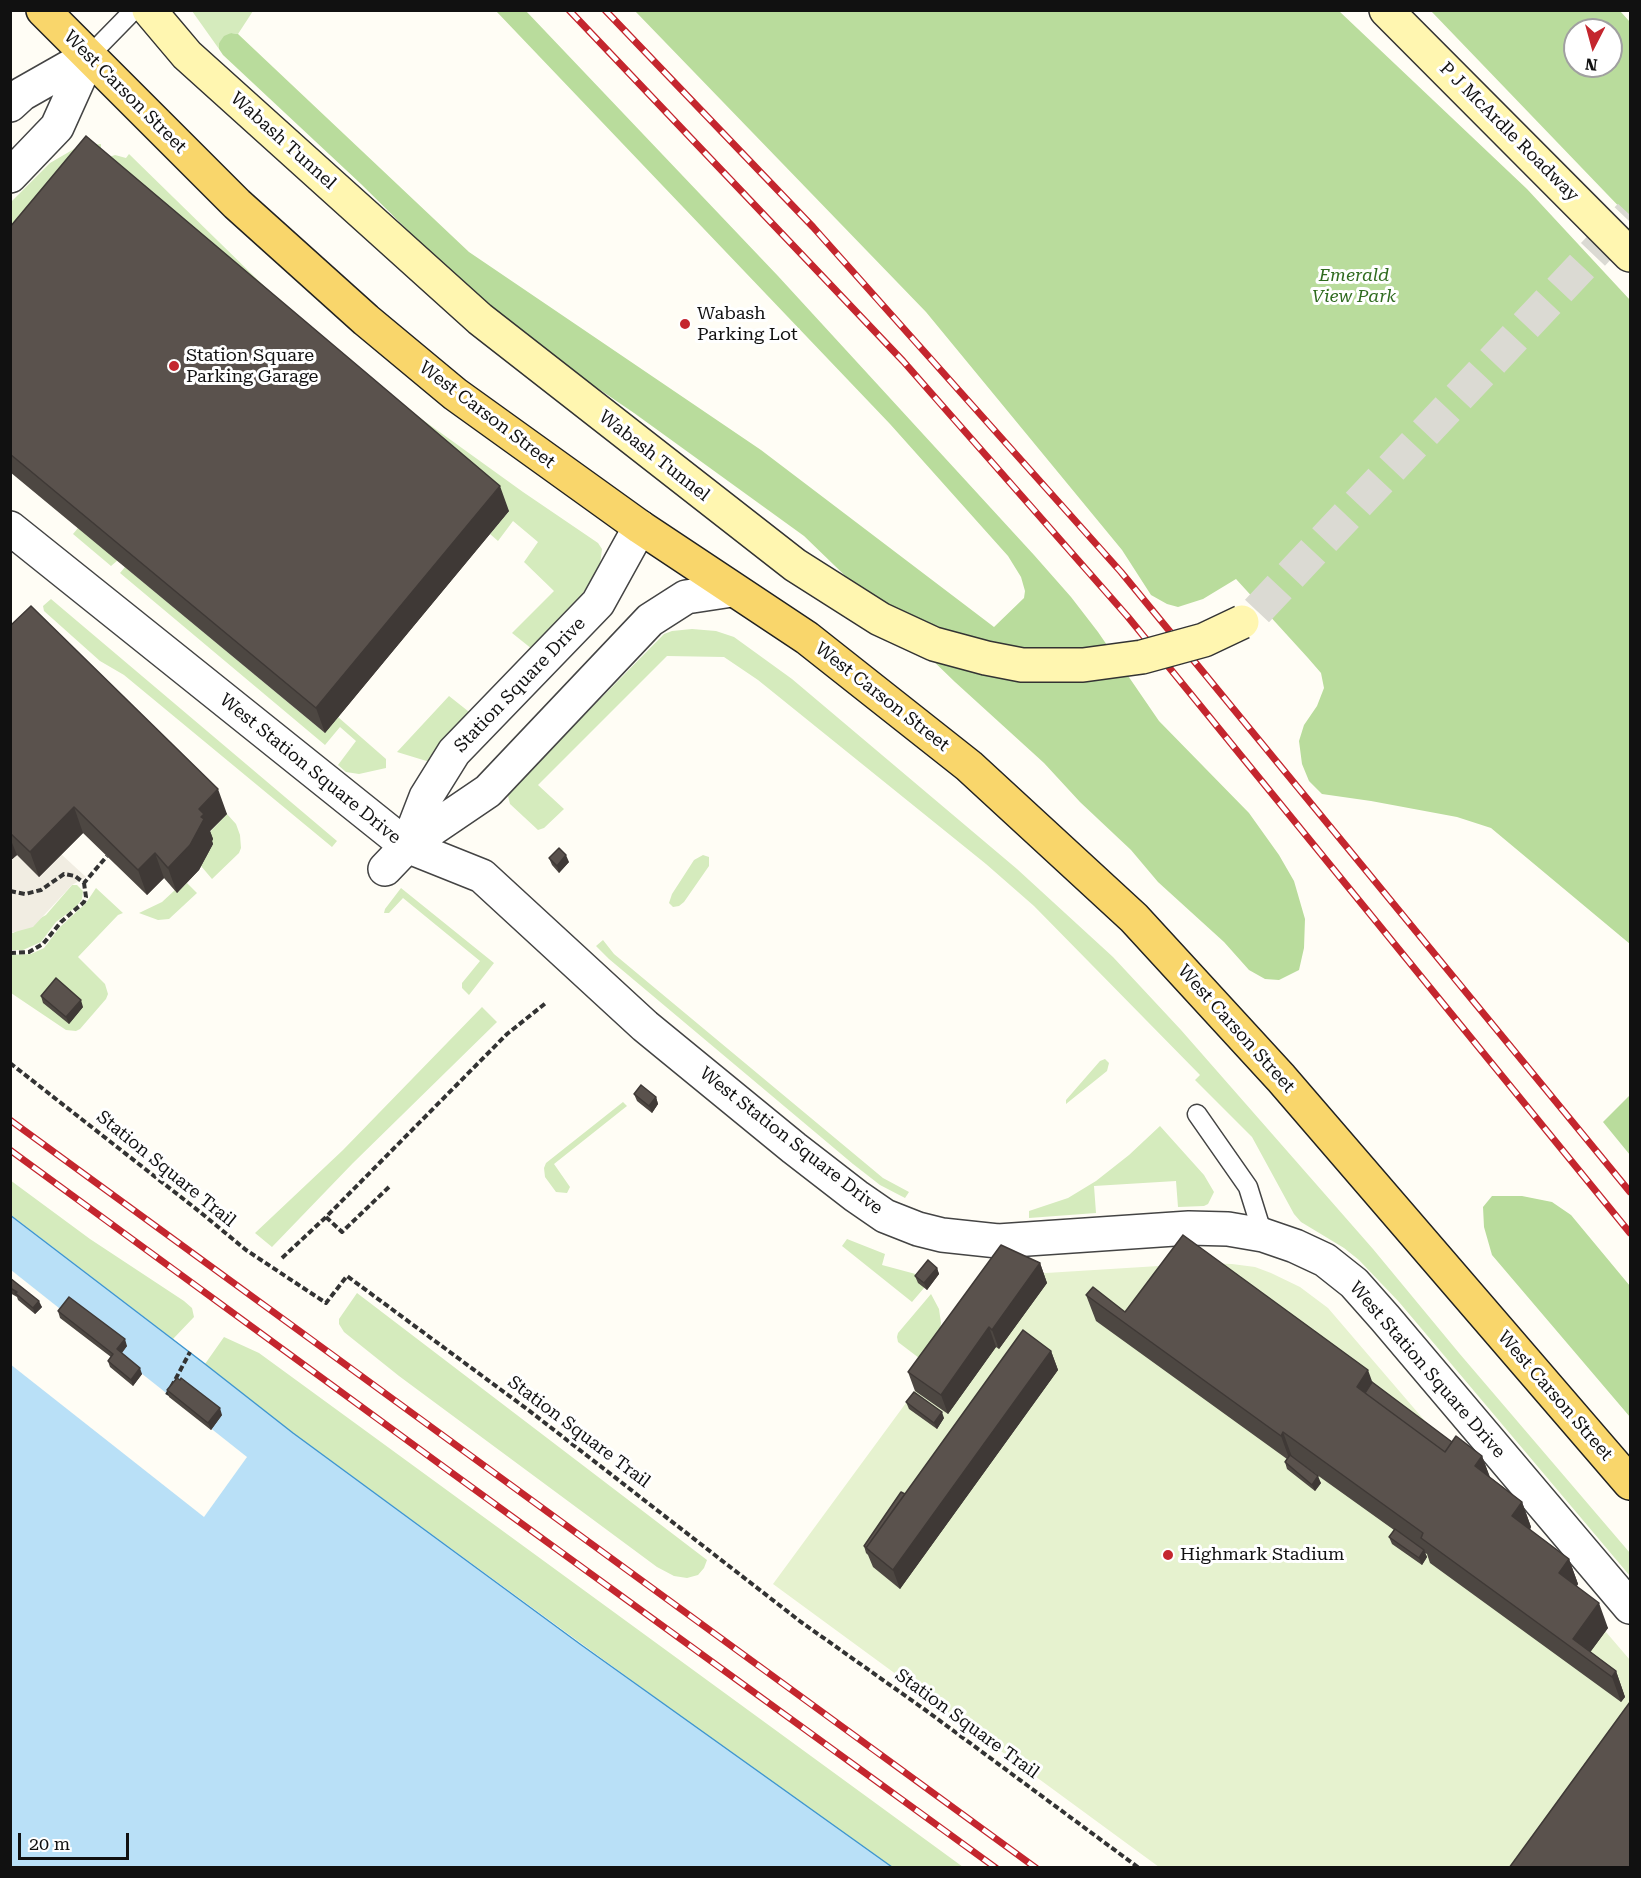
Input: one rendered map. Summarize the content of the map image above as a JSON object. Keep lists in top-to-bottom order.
{
  "streets": {
    "main road": ["West Carson Street"],
    "street": [
      "P J McArdle Roadway",
      "Wabash Tunnel",
      "Station Square Drive",
      "West Station Square Drive"
    ],
    "path": ["Station Square Trail"]
  },
  "crossings": [
    ["West Carson Street", "Station Square Drive"],
    ["Station Square Drive", "West Station Square Drive"]
  ],
  "parks": ["Emerald View Park"],
  "places": ["Wabash Parking Lot", "Station Square Parking Garage", "Highmark Stadium"],
  "scale_bar": "20 m",
  "north": "bottom"
}
